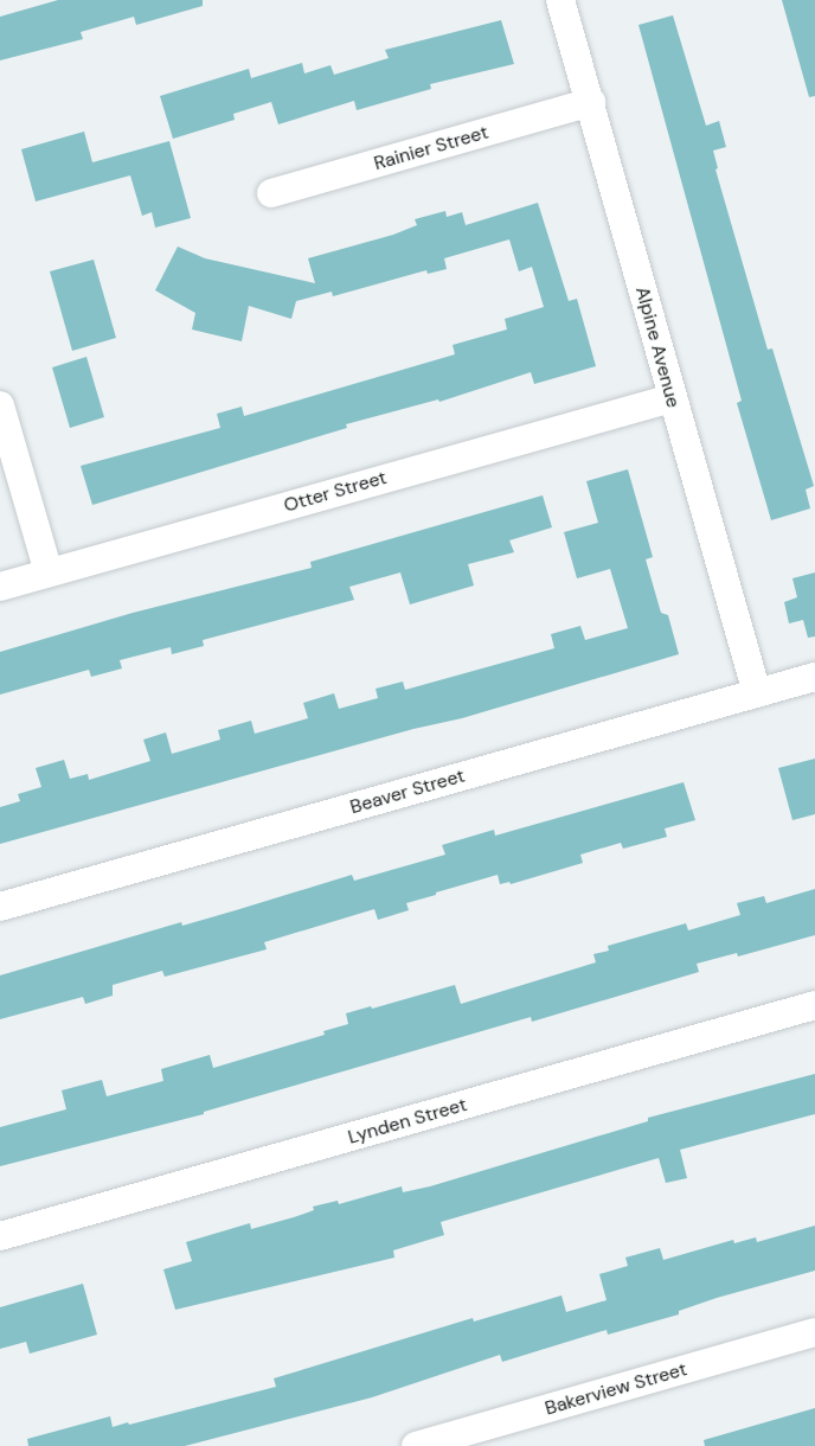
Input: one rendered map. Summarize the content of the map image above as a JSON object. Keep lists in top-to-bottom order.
{
  "streets": {
    "street": [
      "Rainier Street",
      "Alpine Avenue",
      "Otter Street",
      "Beaver Street",
      "Lynden Street",
      "Bakerview Street"
    ]
  },
  "crossings": [
    ["Rainier Street", "Alpine Avenue"],
    ["Alpine Avenue", "Otter Street"],
    ["Alpine Avenue", "Beaver Street"]
  ]
}
